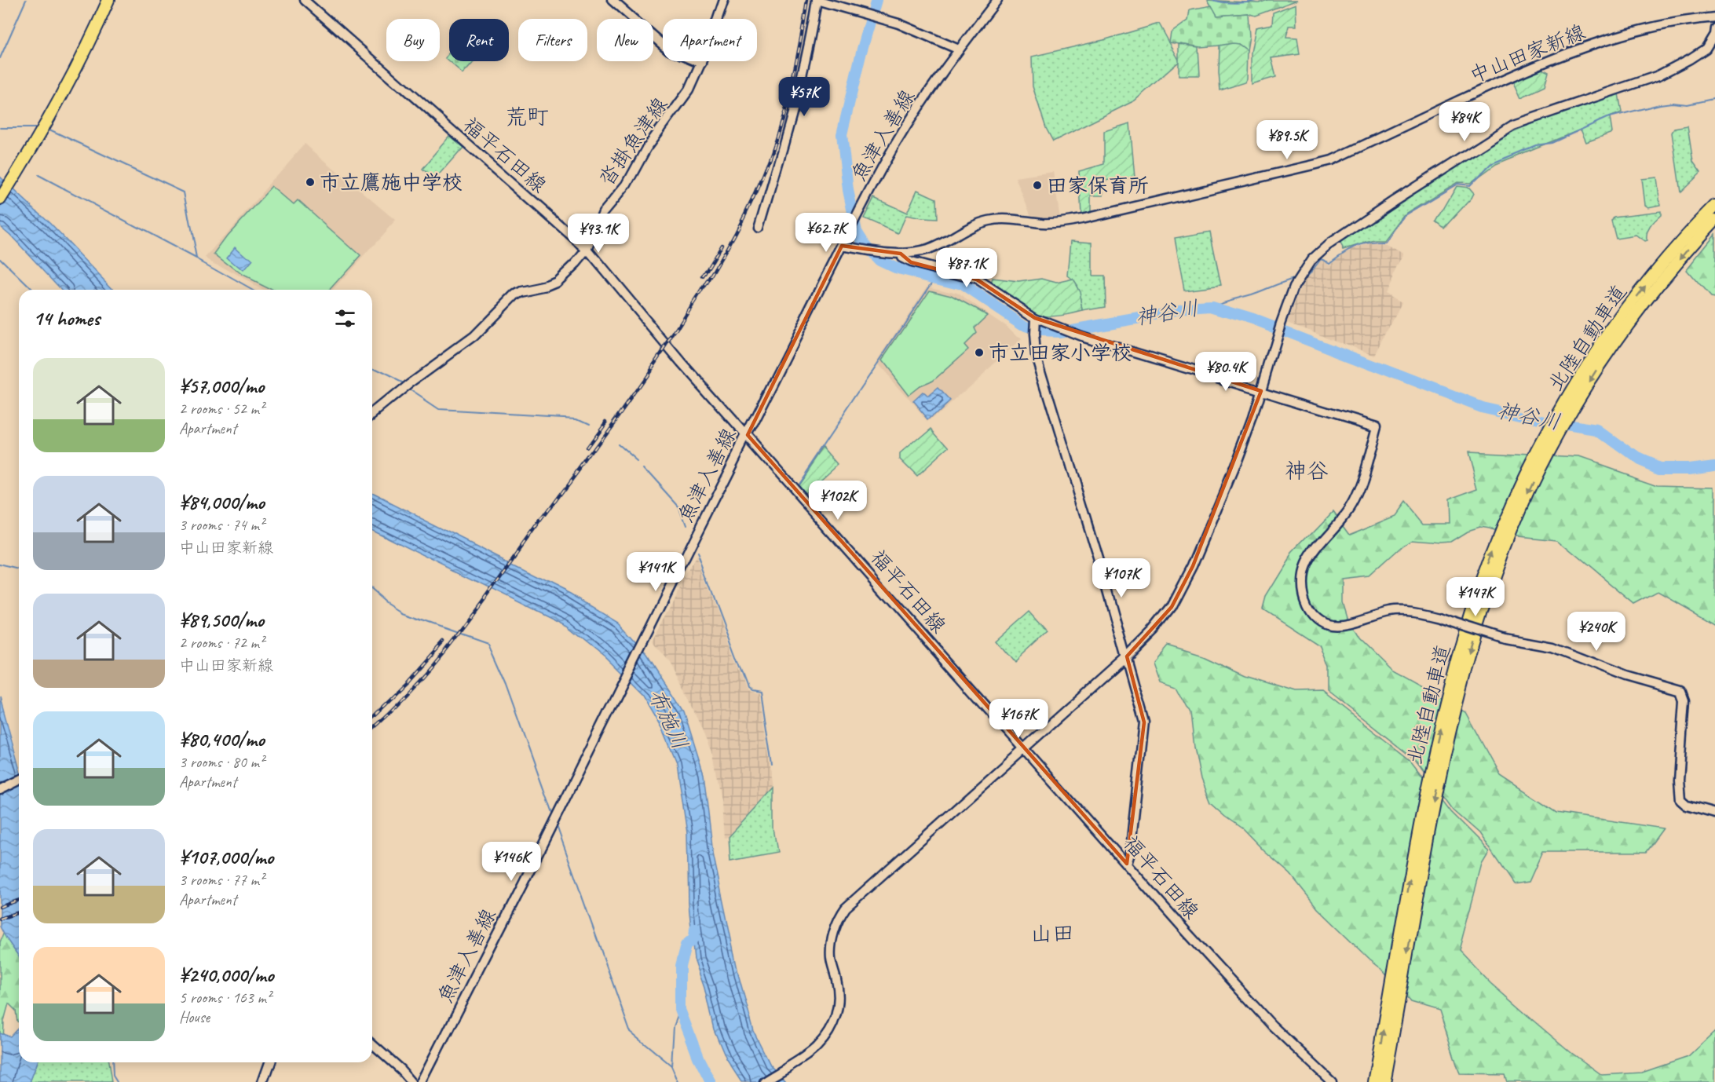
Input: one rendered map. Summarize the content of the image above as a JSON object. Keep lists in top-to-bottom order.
{
  "streets": {
    "highway": ["北陸自動車道"],
    "main road": [
      "中山田家新線",
      "魚津入善線",
      "沓掛魚津線",
      "福平石田線"
    ]
  },
  "crossings": [
    ["中山田家新線", "魚津入善線"],
    ["魚津入善線", "福平石田線"],
    ["沓掛魚津線", "福平石田線"]
  ],
  "districts": ["荒町", "神谷", "山田"],
  "water": ["神谷川", "布施川"],
  "places": ["市立鷹施中学校", "田家保育所", "市立田家小学校"],
  "page": {
    "chip": [
      "Buy",
      "Rent",
      "Filters",
      "New",
      "Apartment"
    ],
    "price": [
      "¥57K",
      "¥84K",
      "¥89.5K",
      "¥62.7K",
      "¥93.1K",
      "¥87.1K",
      "¥80.4K",
      "¥102K",
      "¥141K",
      "¥107K",
      "¥147K",
      "¥240K",
      "¥167K",
      "¥146K"
    ],
    "heading": "14 homes",
    "list": [
      {
        "name": "¥57,000/mo",
        "note": "2 rooms · 52 m² · Apartment"
      },
      {
        "name": "¥84,000/mo",
        "note": "3 rooms · 74 m² · 中山田家新線"
      },
      {
        "name": "¥89,500/mo",
        "note": "2 rooms · 72 m² · 中山田家新線"
      },
      {
        "name": "¥80,400/mo",
        "note": "3 rooms · 80 m² · Apartment"
      },
      {
        "name": "¥107,000/mo",
        "note": "3 rooms · 77 m² · Apartment"
      },
      {
        "name": "¥240,000/mo",
        "note": "5 rooms · 163 m² · House"
      }
    ]
  }
}
